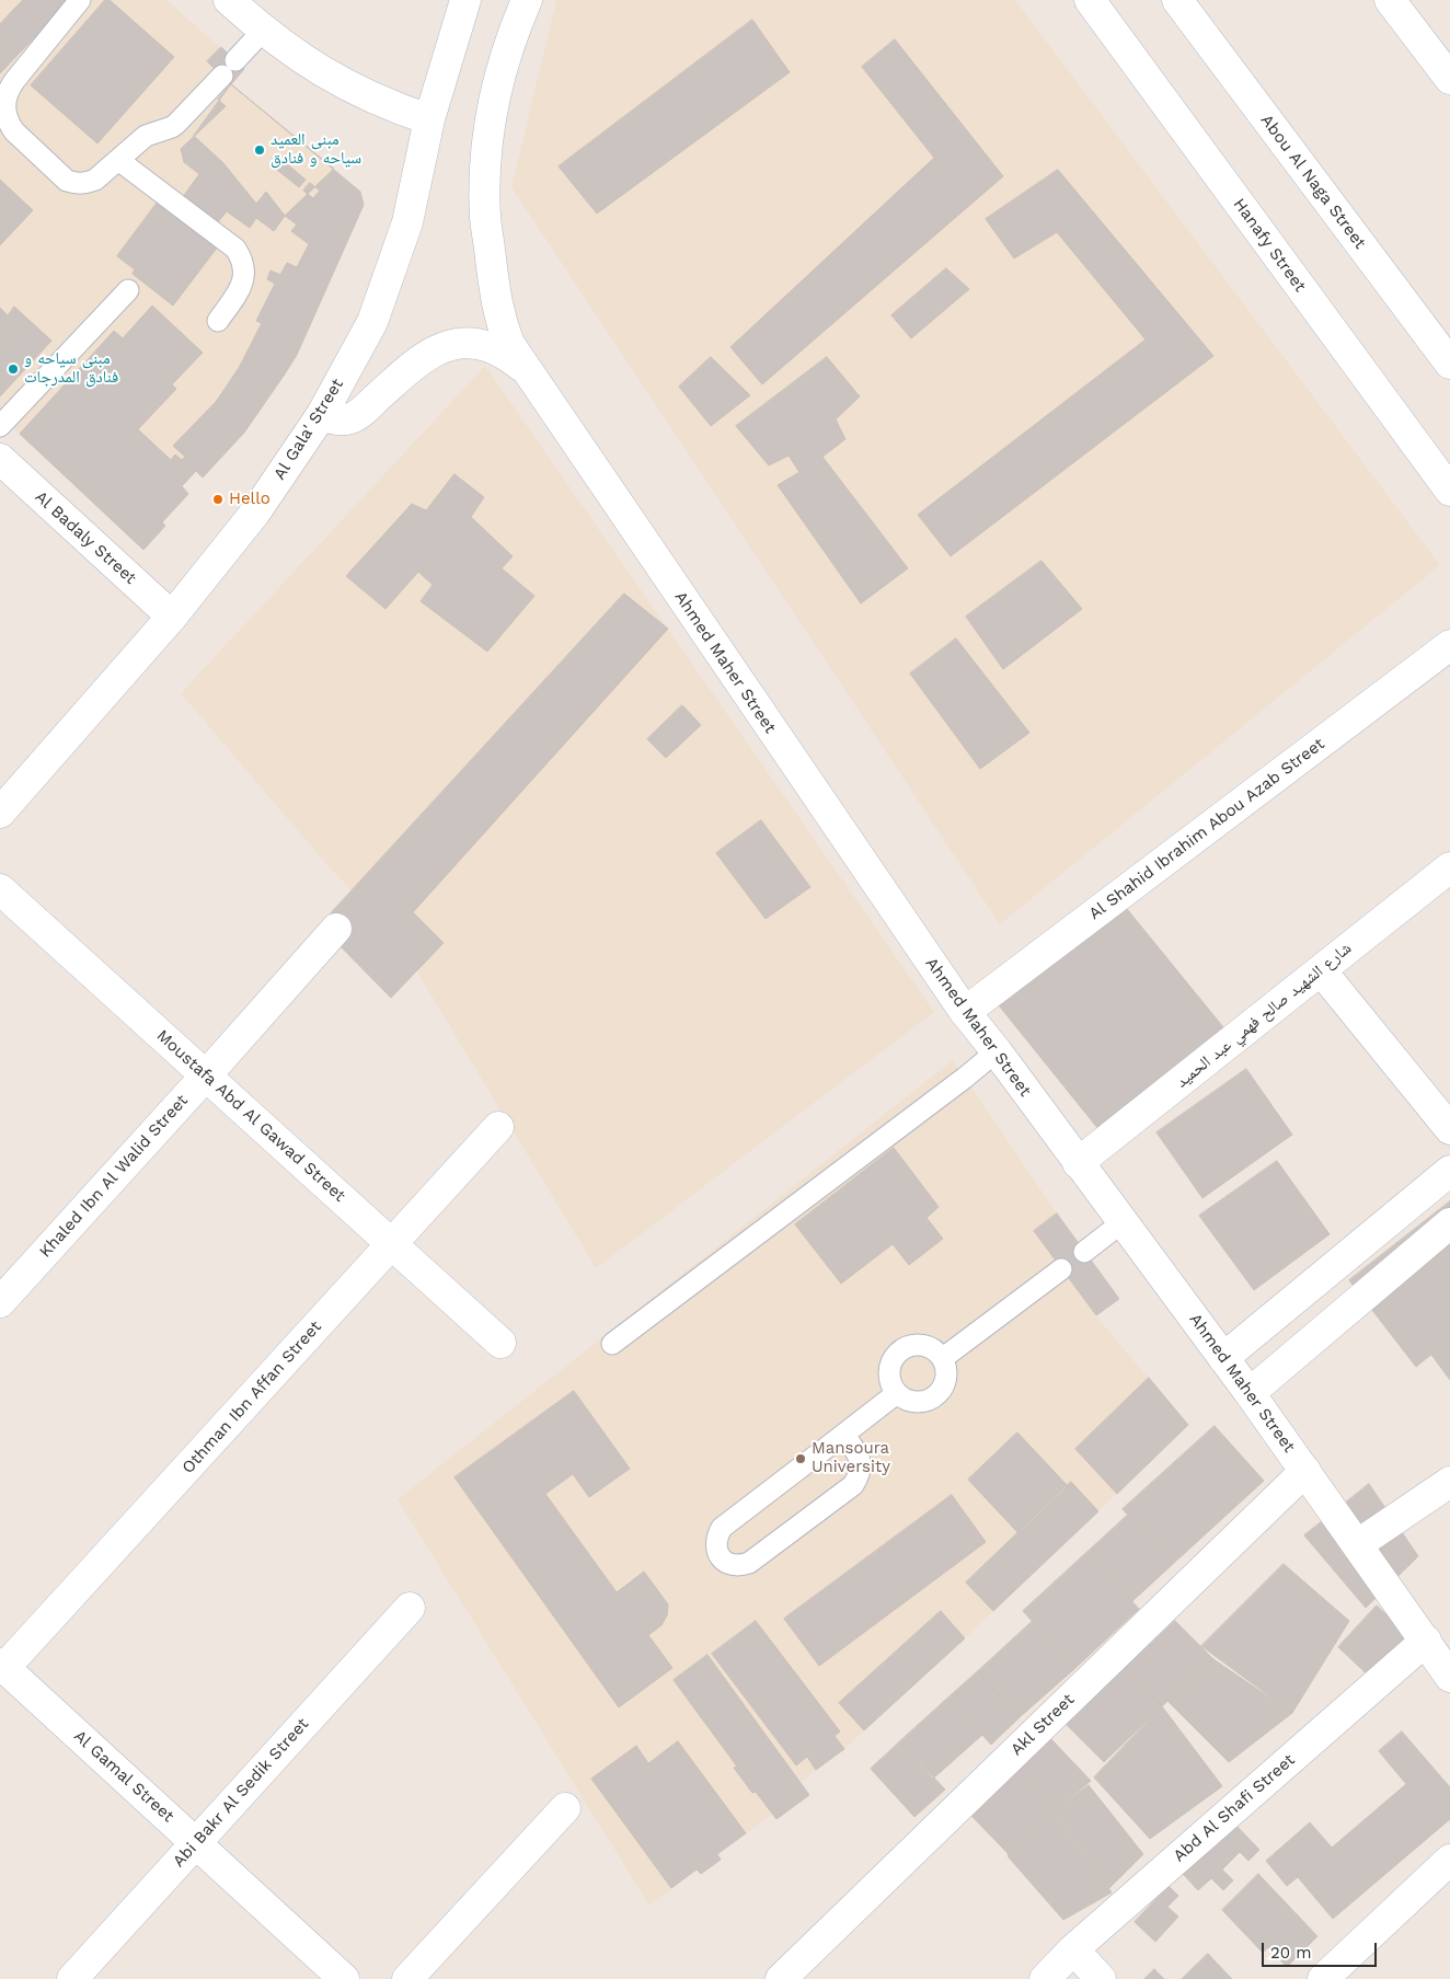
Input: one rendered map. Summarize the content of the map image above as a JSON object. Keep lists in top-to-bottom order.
{
  "streets": {
    "street": [
      "Abou Al Naga Street",
      "Hanafy Street",
      "Al Gala' Street",
      "Al Badaly Street",
      "Ahmed Maher Street",
      "Al Shahid Ibrahim Abou Azab Street",
      "شارع الشهيد صالح فهمي عبد الحميد",
      "Moustafa Abd Al Gawad Street",
      "Khaled Ibn Al Walid Street",
      "Othman Ibn Affan Street",
      "Akl Street",
      "Al Gamal Street",
      "Abi Bakr Al Sedik Street",
      "Abd Al Shafi Street"
    ]
  },
  "crossings": [
    ["Al Gala' Street", "Al Badaly Street"],
    ["Al Gala' Street", "Ahmed Maher Street"],
    ["Ahmed Maher Street", "Al Shahid Ibrahim Abou Azab Street"],
    ["Ahmed Maher Street", "شارع الشهيد صالح فهمي عبد الحميد"],
    ["Ahmed Maher Street", "Akl Street"],
    ["Ahmed Maher Street", "Abd Al Shafi Street"],
    ["Moustafa Abd Al Gawad Street", "Khaled Ibn Al Walid Street"],
    ["Moustafa Abd Al Gawad Street", "Othman Ibn Affan Street"],
    ["Othman Ibn Affan Street", "Al Gamal Street"],
    ["Al Gamal Street", "Abi Bakr Al Sedik Street"]
  ],
  "places": [
    "مبنى العميد سياحه و فنادق",
    "مبنى سياحه و فنادق المدرجات",
    "Hello",
    "Mansoura University"
  ],
  "scale_bar": "20 m"
}
